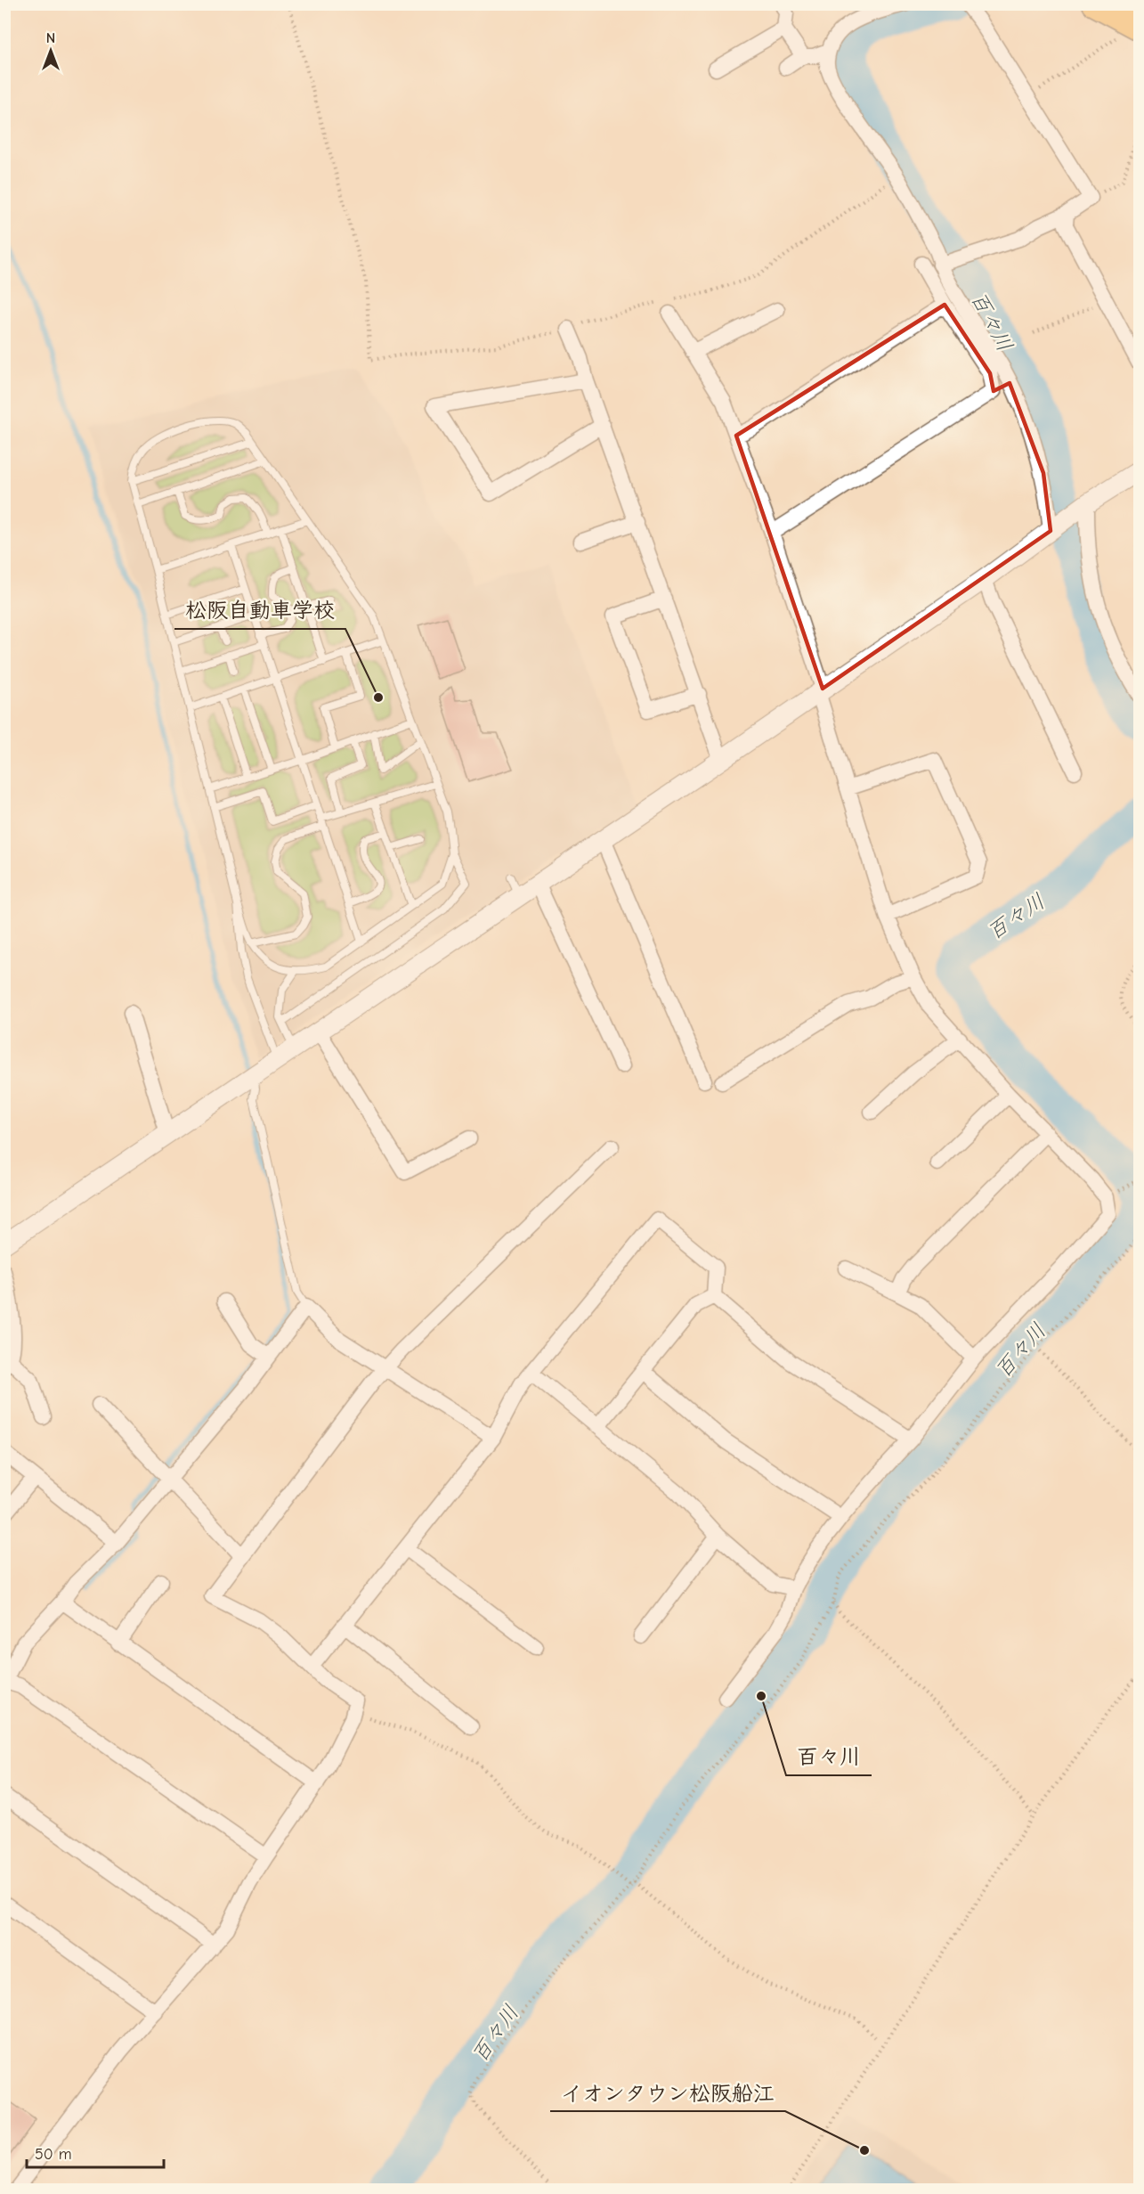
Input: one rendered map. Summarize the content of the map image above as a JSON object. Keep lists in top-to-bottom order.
{
  "water": ["百々川"],
  "places": ["松阪自動車学校", "百々川", "イオンタウン松阪船江"],
  "scale_bar": "50 m",
  "north": "top"
}
